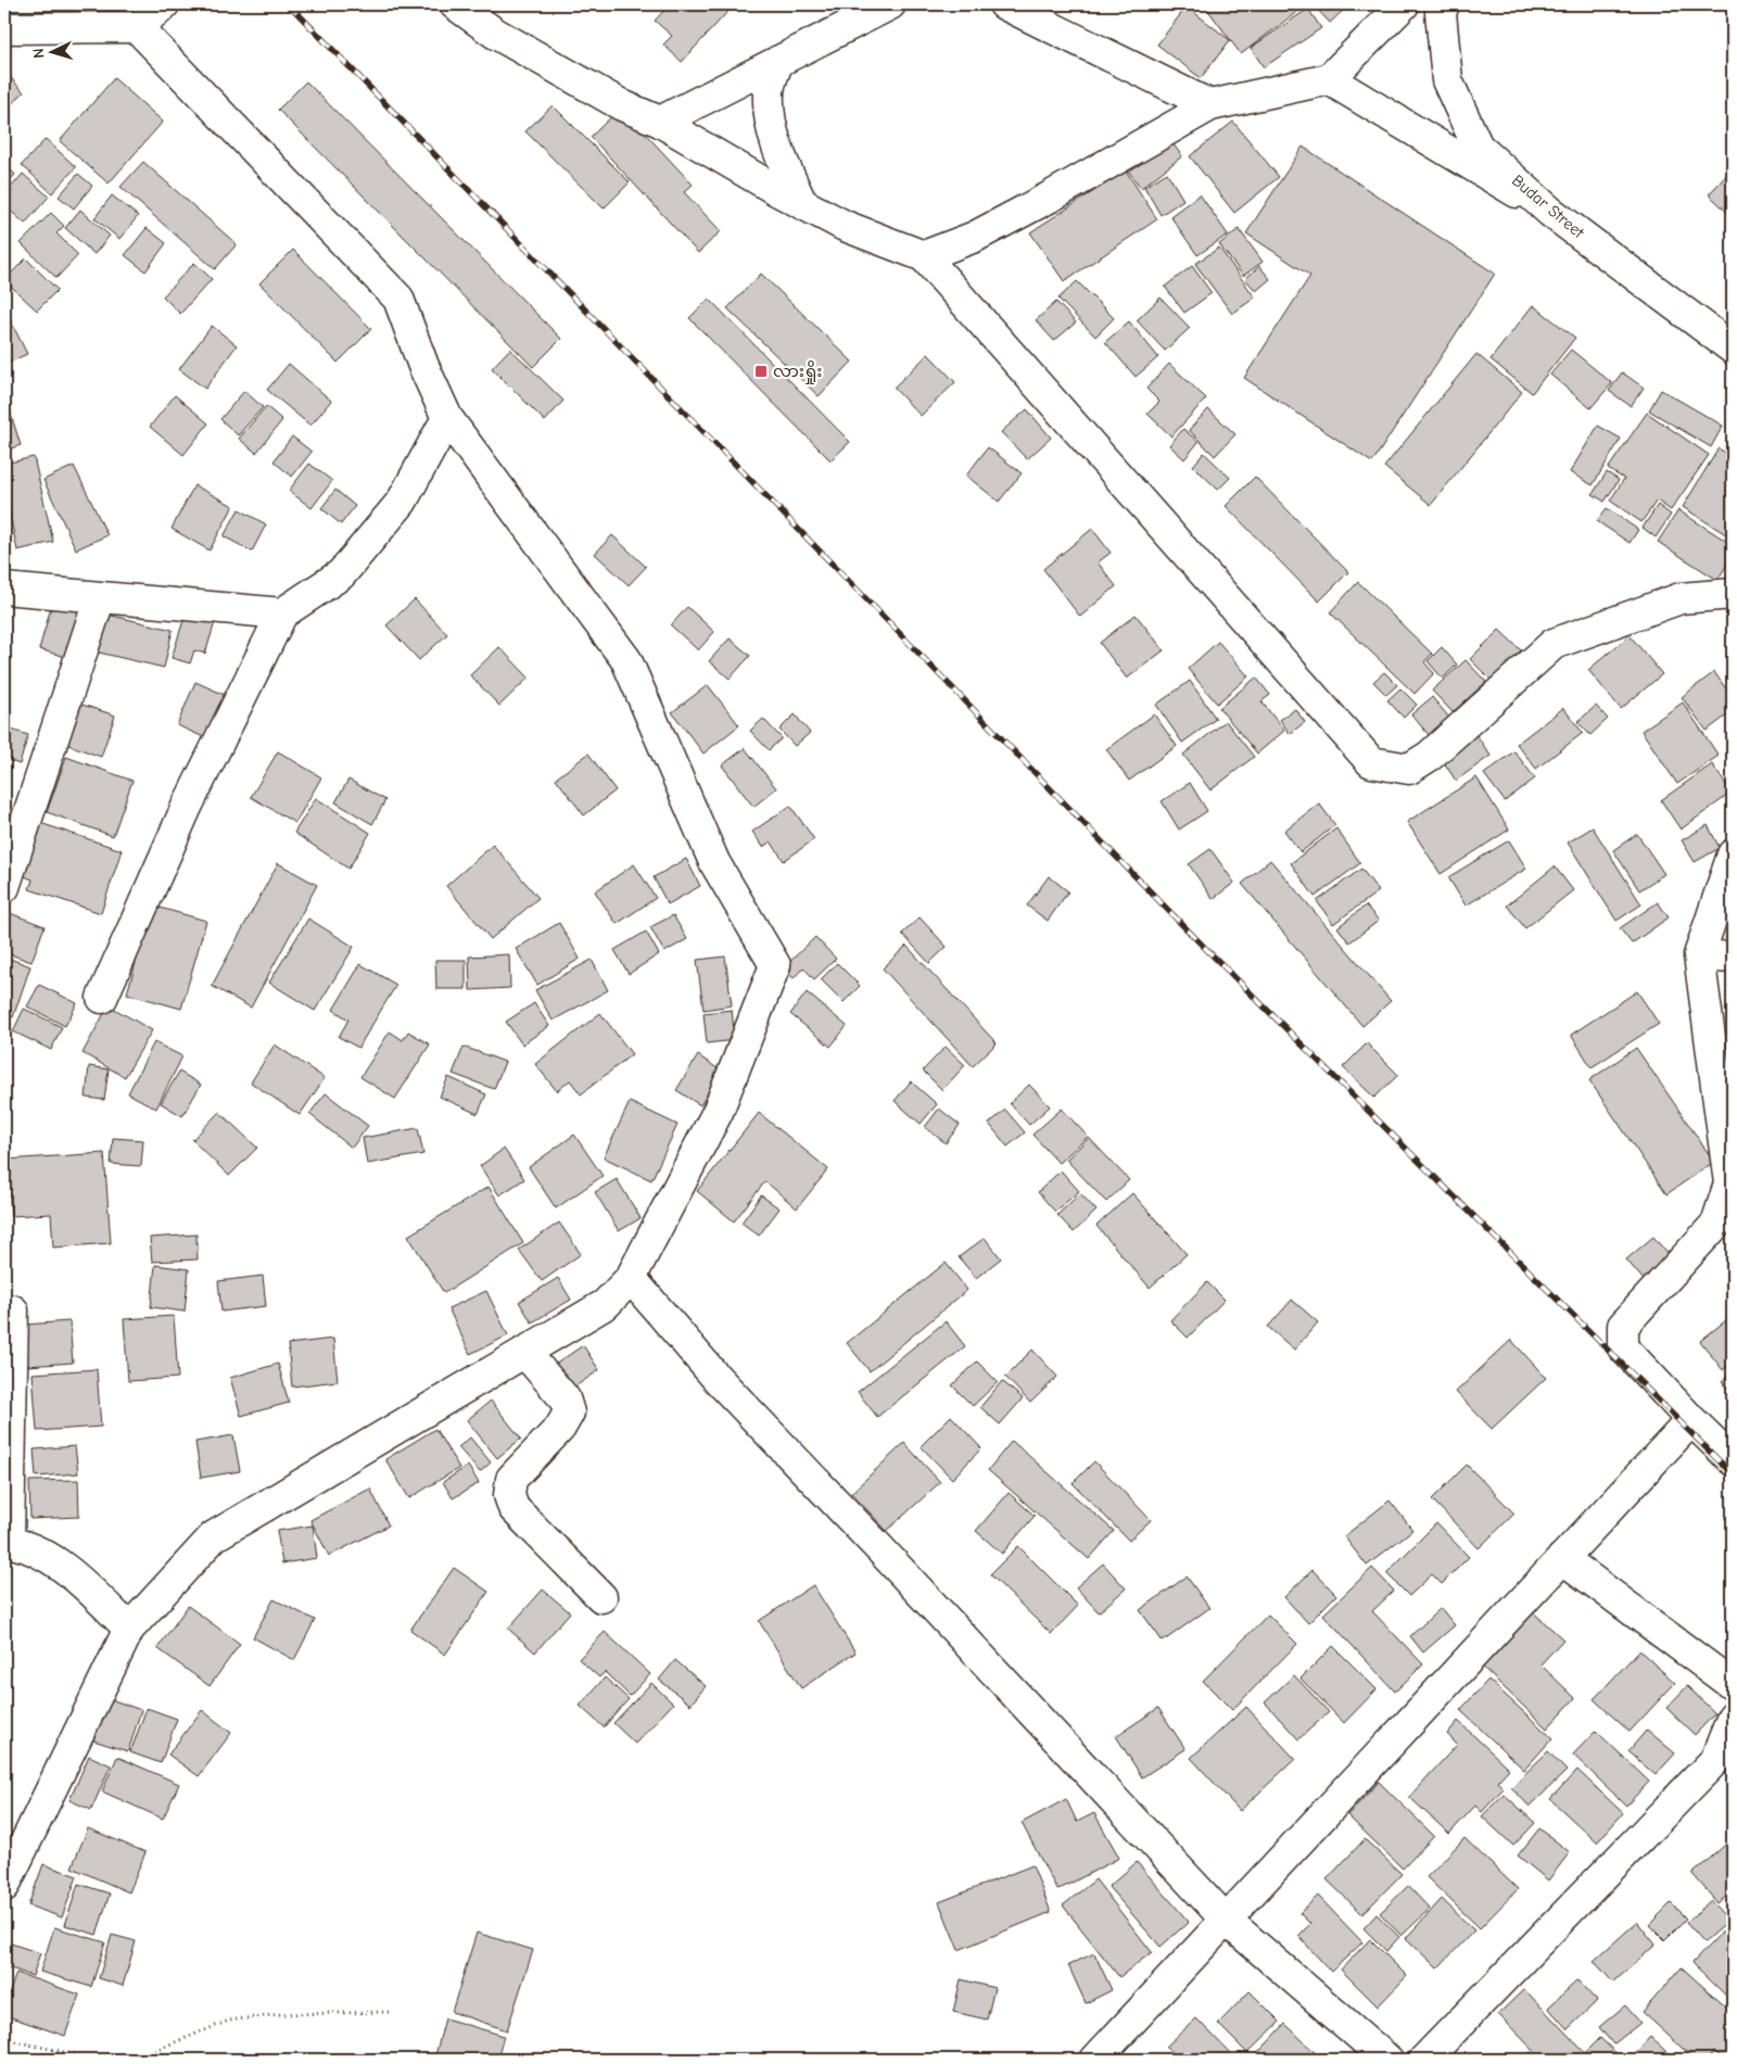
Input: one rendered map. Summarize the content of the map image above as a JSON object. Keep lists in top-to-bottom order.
{
  "streets": {
    "street": ["Budar Street"]
  },
  "places": {
    "transit": ["လားရှိုး"]
  },
  "north": "left"
}
